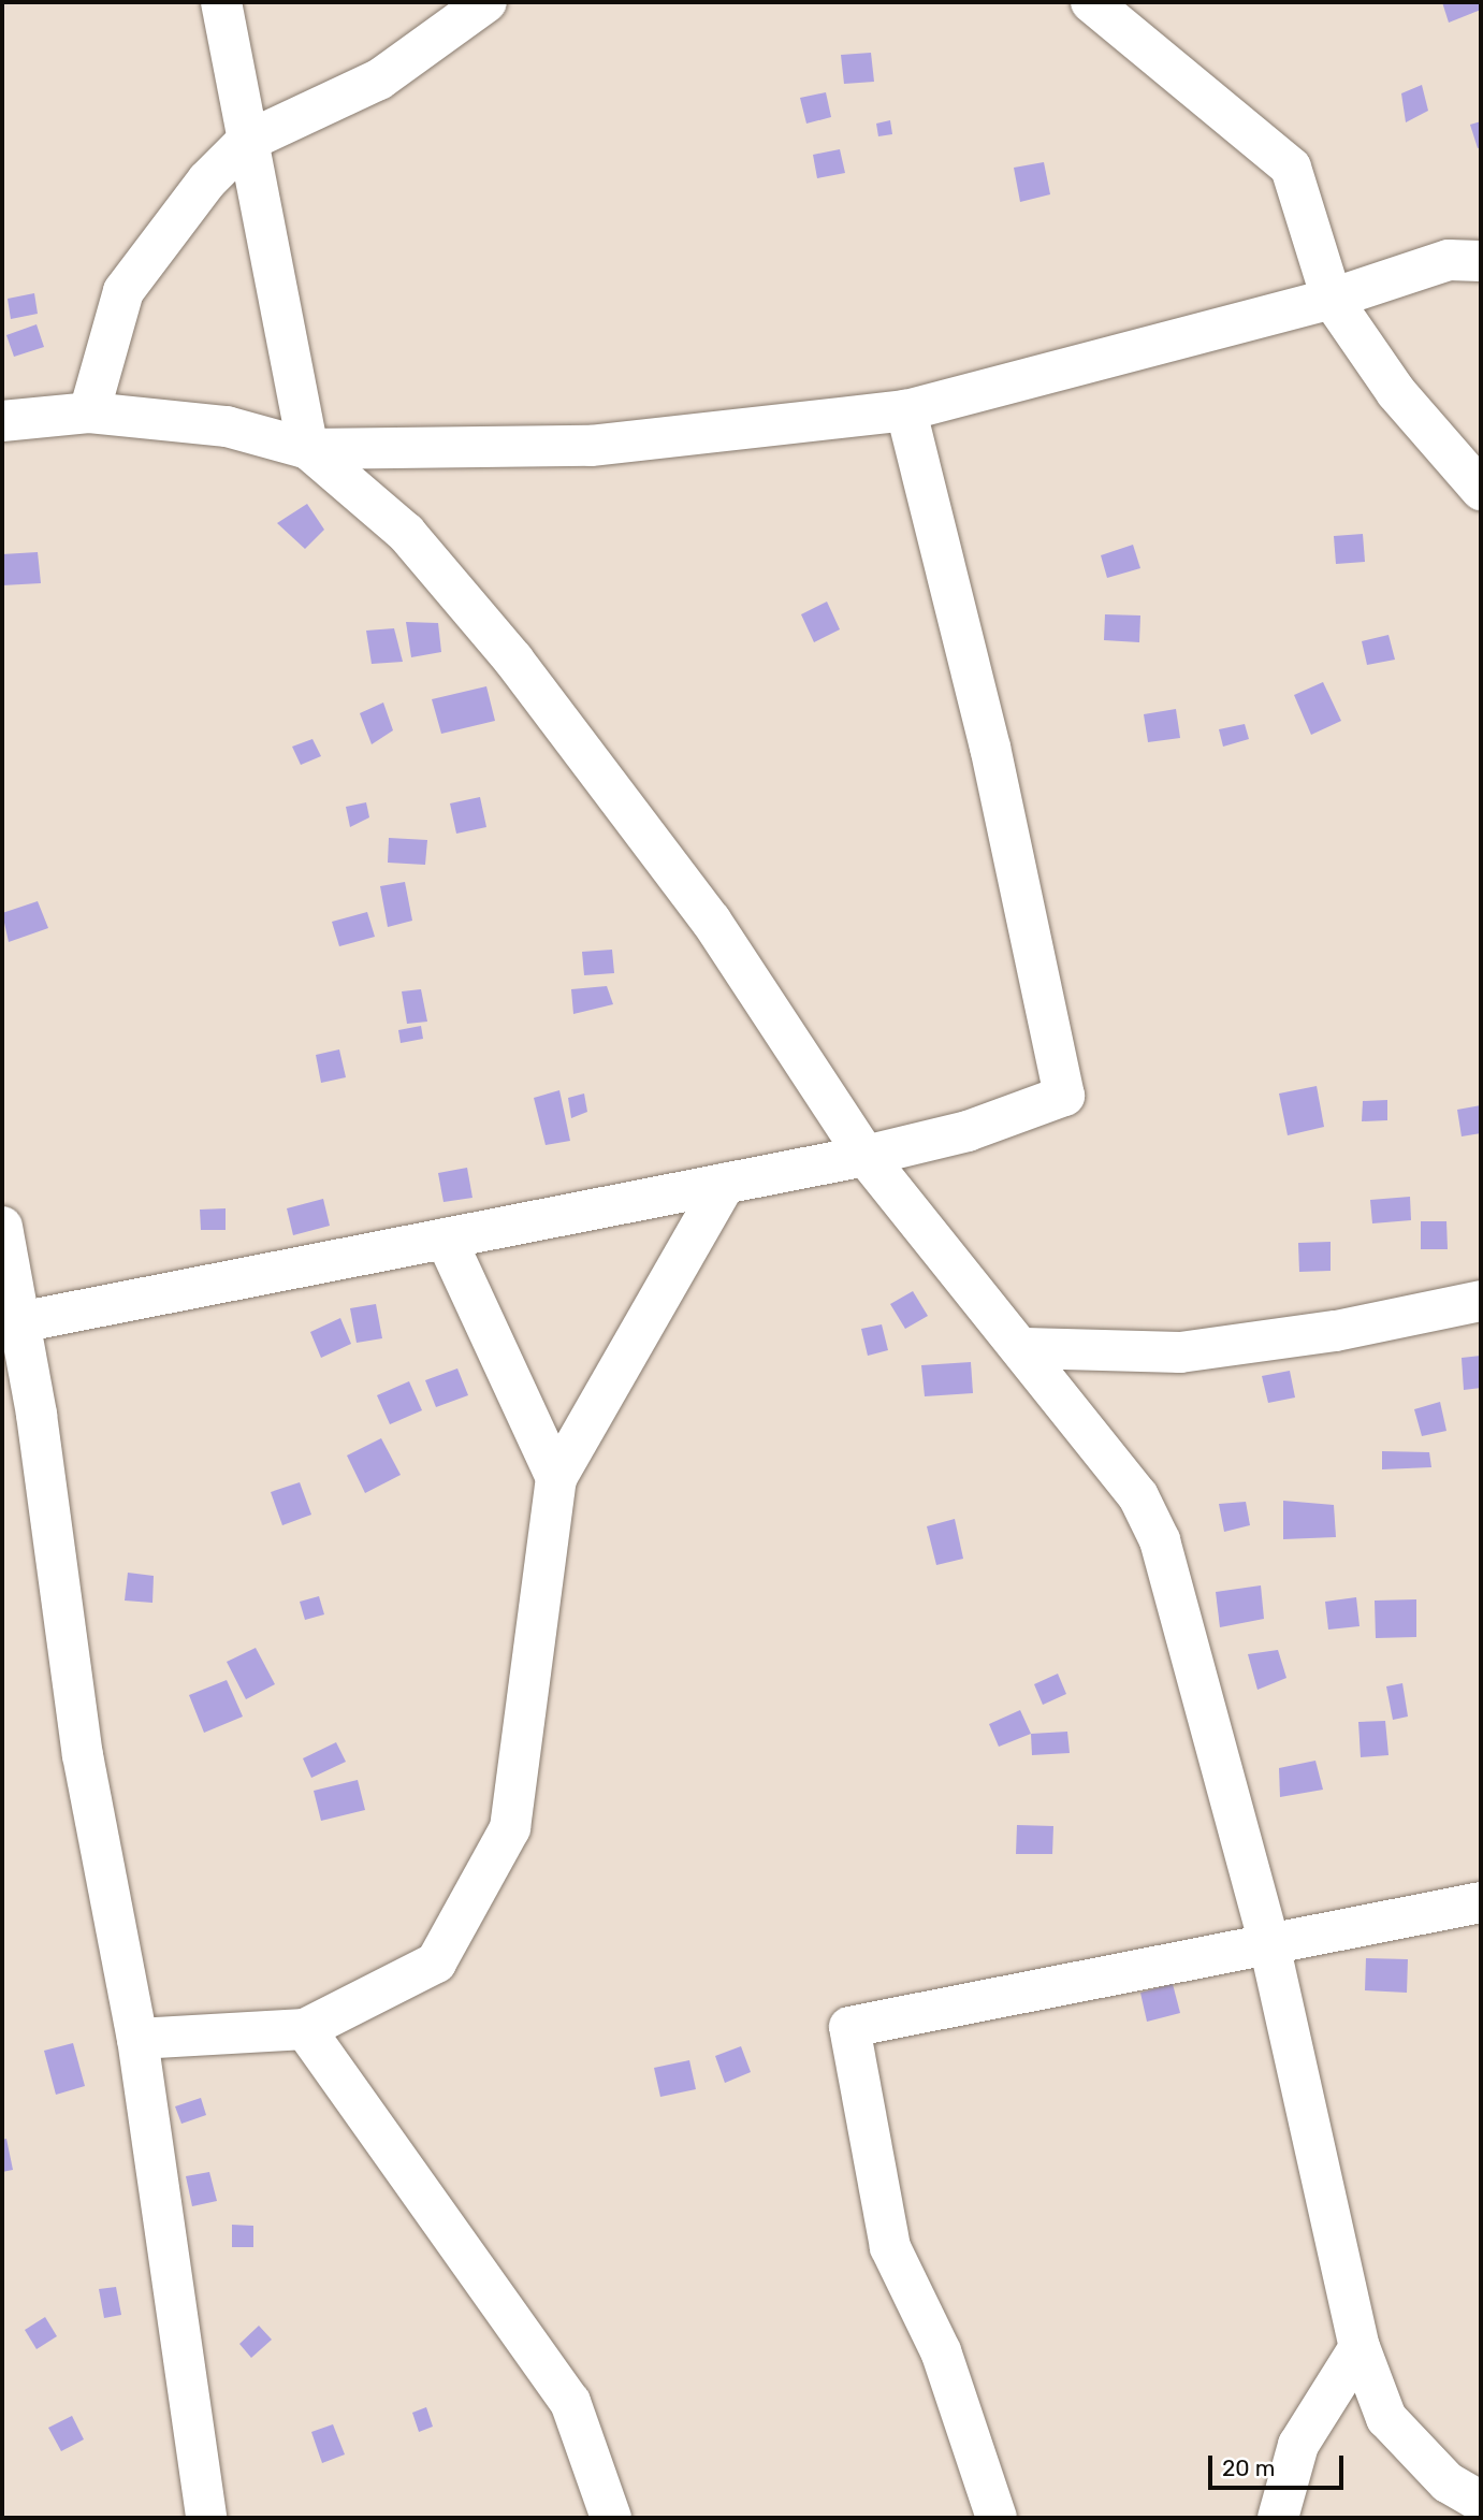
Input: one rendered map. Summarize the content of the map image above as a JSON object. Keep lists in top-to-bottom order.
{
  "scale_bar": "20 m"
}
